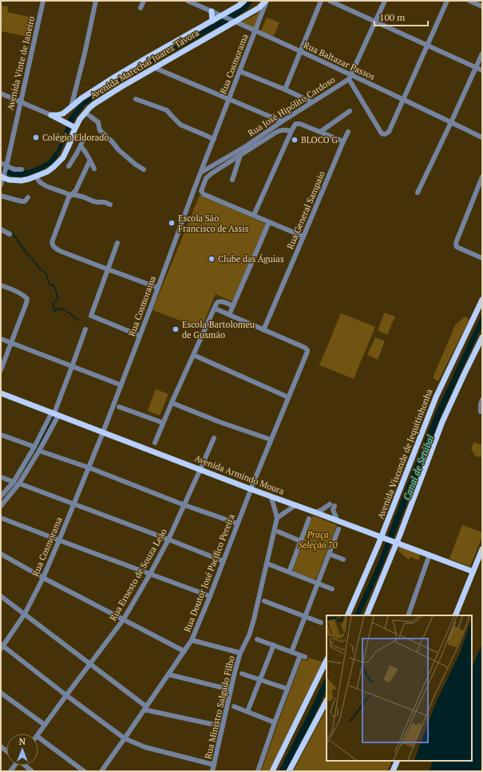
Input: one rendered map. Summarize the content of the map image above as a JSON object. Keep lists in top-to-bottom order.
{
  "streets": {
    "main road": ["Avenida Marechal Juarez Távora", "Avenida Visconde de Jequitinhonha", "Avenida Armindo Moura"],
    "street": [
      "Rua Baltazar Passos",
      "Avenida Vinte de Janeiro",
      "Rua Cosmorama",
      "Rua José Hipólito Cardoso",
      "Rua General Sampaio",
      "Rua Doutor José Pacífico Pereira",
      "Rua Ernesto de Souza Leão",
      "Rua Ministro Salgado Filho"
    ]
  },
  "crossings": [
    ["Rua Baltazar Passos", "Avenida Marechal Juarez Távora"],
    ["Rua Baltazar Passos", "Rua Cosmorama"],
    ["Rua Baltazar Passos", "Rua José Hipólito Cardoso"],
    ["Avenida Vinte de Janeiro", "Avenida Marechal Juarez Távora"],
    ["Avenida Marechal Juarez Távora", "Rua Cosmorama"],
    ["Rua Cosmorama", "Rua José Hipólito Cardoso"],
    ["Rua Cosmorama", "Avenida Armindo Moura"],
    ["Avenida Visconde de Jequitinhonha", "Avenida Armindo Moura"],
    ["Avenida Armindo Moura", "Rua Doutor José Pacífico Pereira"],
    ["Avenida Armindo Moura", "Rua Ernesto de Souza Leão"],
    ["Avenida Armindo Moura", "Rua Ministro Salgado Filho"]
  ],
  "water": ["Canal de Setúbal"],
  "parks": ["Praça Seleção 70"],
  "places": [
    "Colégio Eldorado",
    "BLOCO G",
    "Escola São Francisco de Assis",
    "Clube das Águias",
    "Escola Bartolomeu de Gusmão"
  ],
  "scale_bar": "100 m",
  "north": "top"
}
